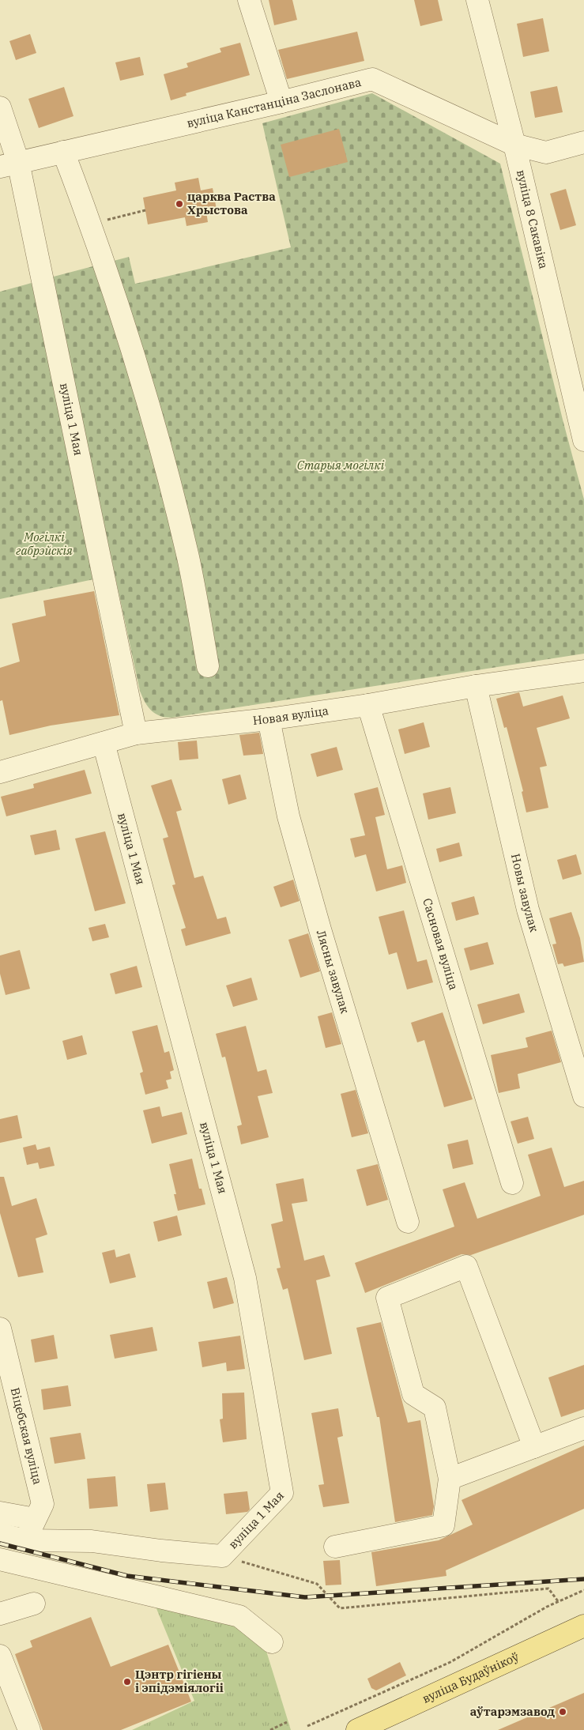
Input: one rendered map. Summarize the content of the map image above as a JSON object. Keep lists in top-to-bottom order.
{
  "streets": {
    "main road": ["вуліца Будаўнікоў"],
    "street": [
      "вуліца Канстанціна Заслонава",
      "вуліца 8 Сакавіка",
      "вуліца 1 Мая",
      "Новая вуліца",
      "Новы завулак",
      "Сасновая вуліца",
      "Лясны завулак",
      "Віцебская вуліца"
    ]
  },
  "crossings": [
    ["вуліца Канстанціна Заслонава", "вуліца 8 Сакавіка"],
    ["вуліца Канстанціна Заслонава", "вуліца 1 Мая"],
    ["вуліца 1 Мая", "Новая вуліца"],
    ["Новая вуліца", "Новы завулак"],
    ["Новая вуліца", "Сасновая вуліца"],
    ["Новая вуліца", "Лясны завулак"]
  ],
  "parks": ["Старыя могілкі", "Могілкі габрэйскія"],
  "places": ["царква Раства Хрыстова", "Цэнтр гігіены і эпідэміялогіі", "аўтарэмзавод"]
}
